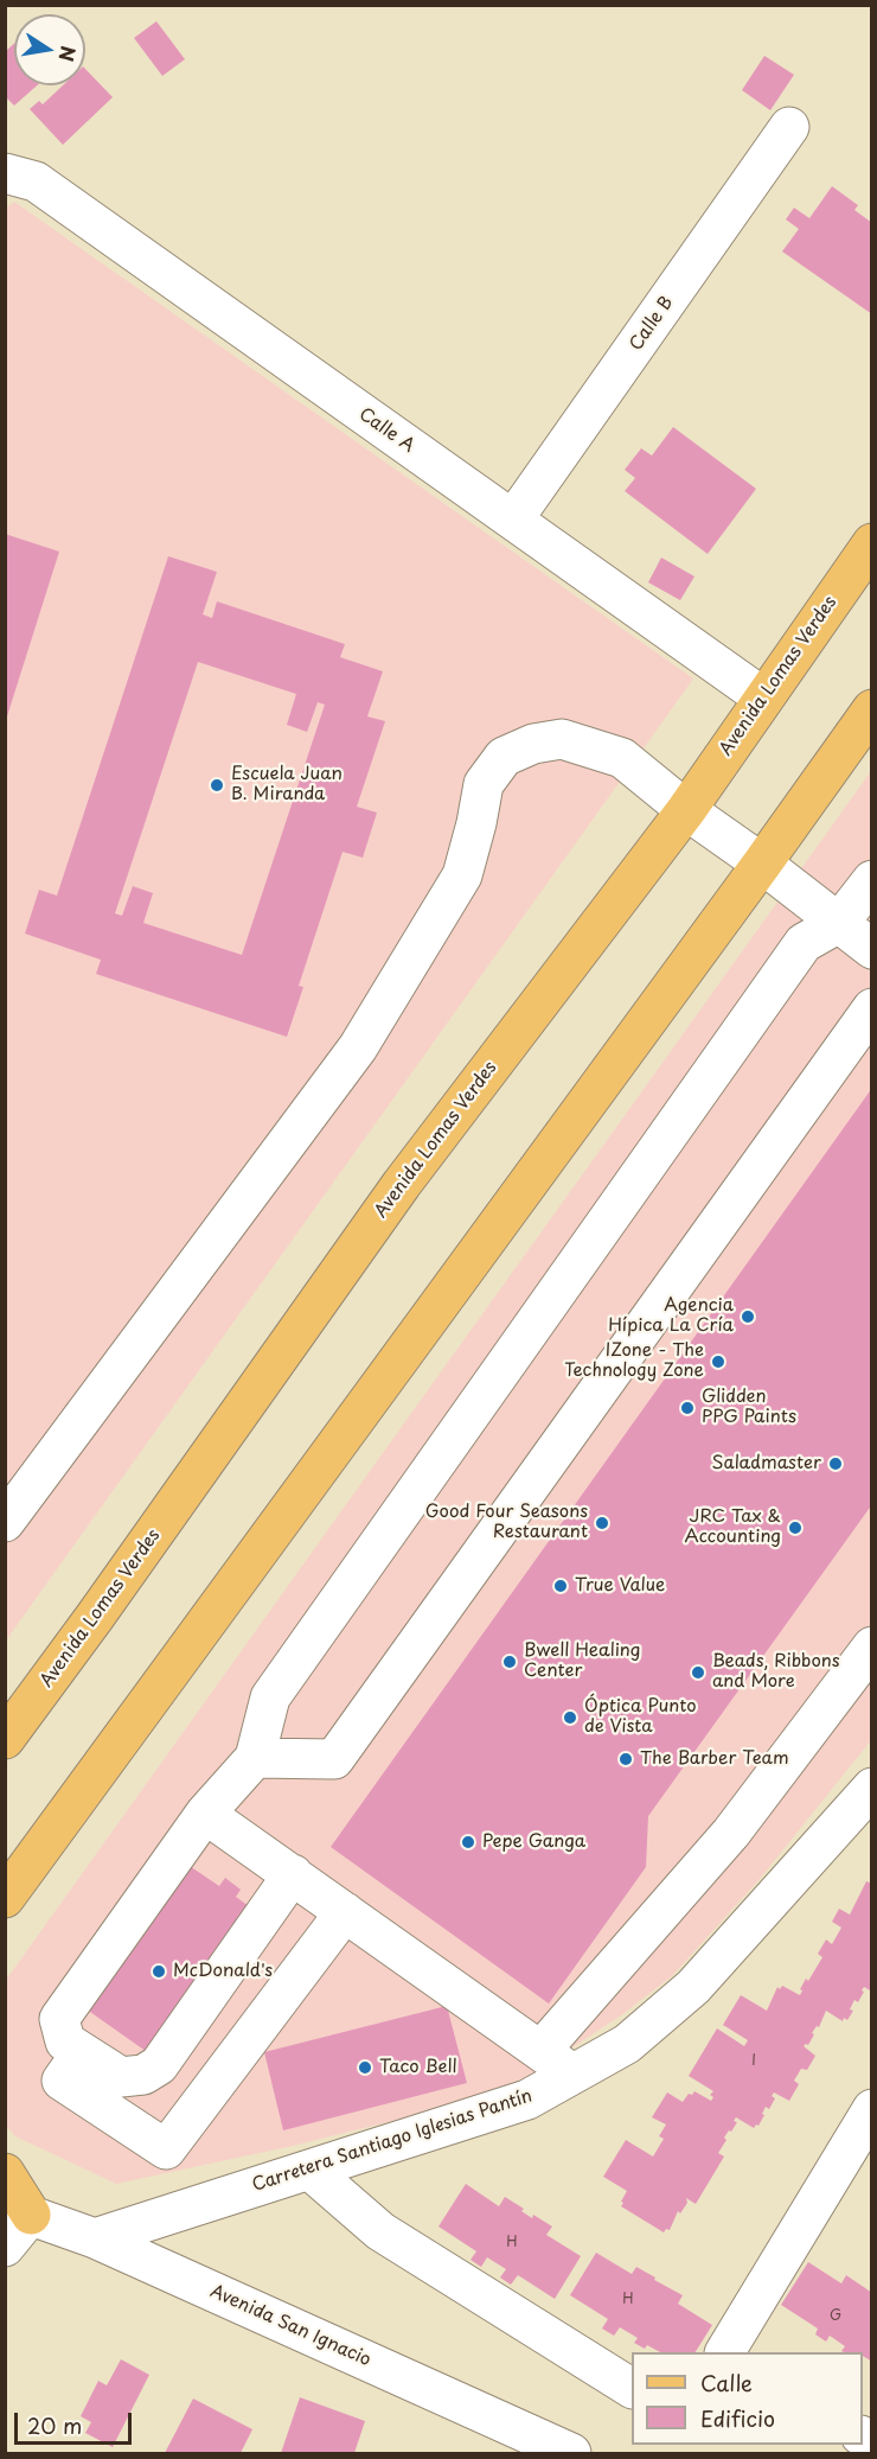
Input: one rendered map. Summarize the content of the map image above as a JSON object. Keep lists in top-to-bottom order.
{
  "streets": {
    "main road": ["Avenida Lomas Verdes"],
    "street": [
      "Calle B",
      "Calle A",
      "Carretera Santiago Iglesias Pantín",
      "Avenida San Ignacio"
    ]
  },
  "crossings": [
    ["Calle B", "Calle A"],
    ["Calle A", "Avenida Lomas Verdes"],
    ["Carretera Santiago Iglesias Pantín", "Avenida San Ignacio"]
  ],
  "places": [
    "Escuela Juan B. Miranda",
    "Agencia Hípica La Cría",
    "IZone - The Technology Zone",
    "Glidden PPG Paints",
    "Saladmaster",
    "Good Four Seasons Restaurant",
    "JRC Tax & Accounting",
    "True Value",
    "Bwell Healing Center",
    "Beads, Ribbons and More",
    "Óptica Punto de Vista",
    "The Barber Team",
    "Pepe Ganga",
    "McDonald's",
    "Taco Bell"
  ],
  "house_numbers": [
    "I",
    "H",
    "H",
    "G"
  ],
  "legend": ["Calle", "Edificio"],
  "scale_bar": "20 m",
  "north": "right"
}
